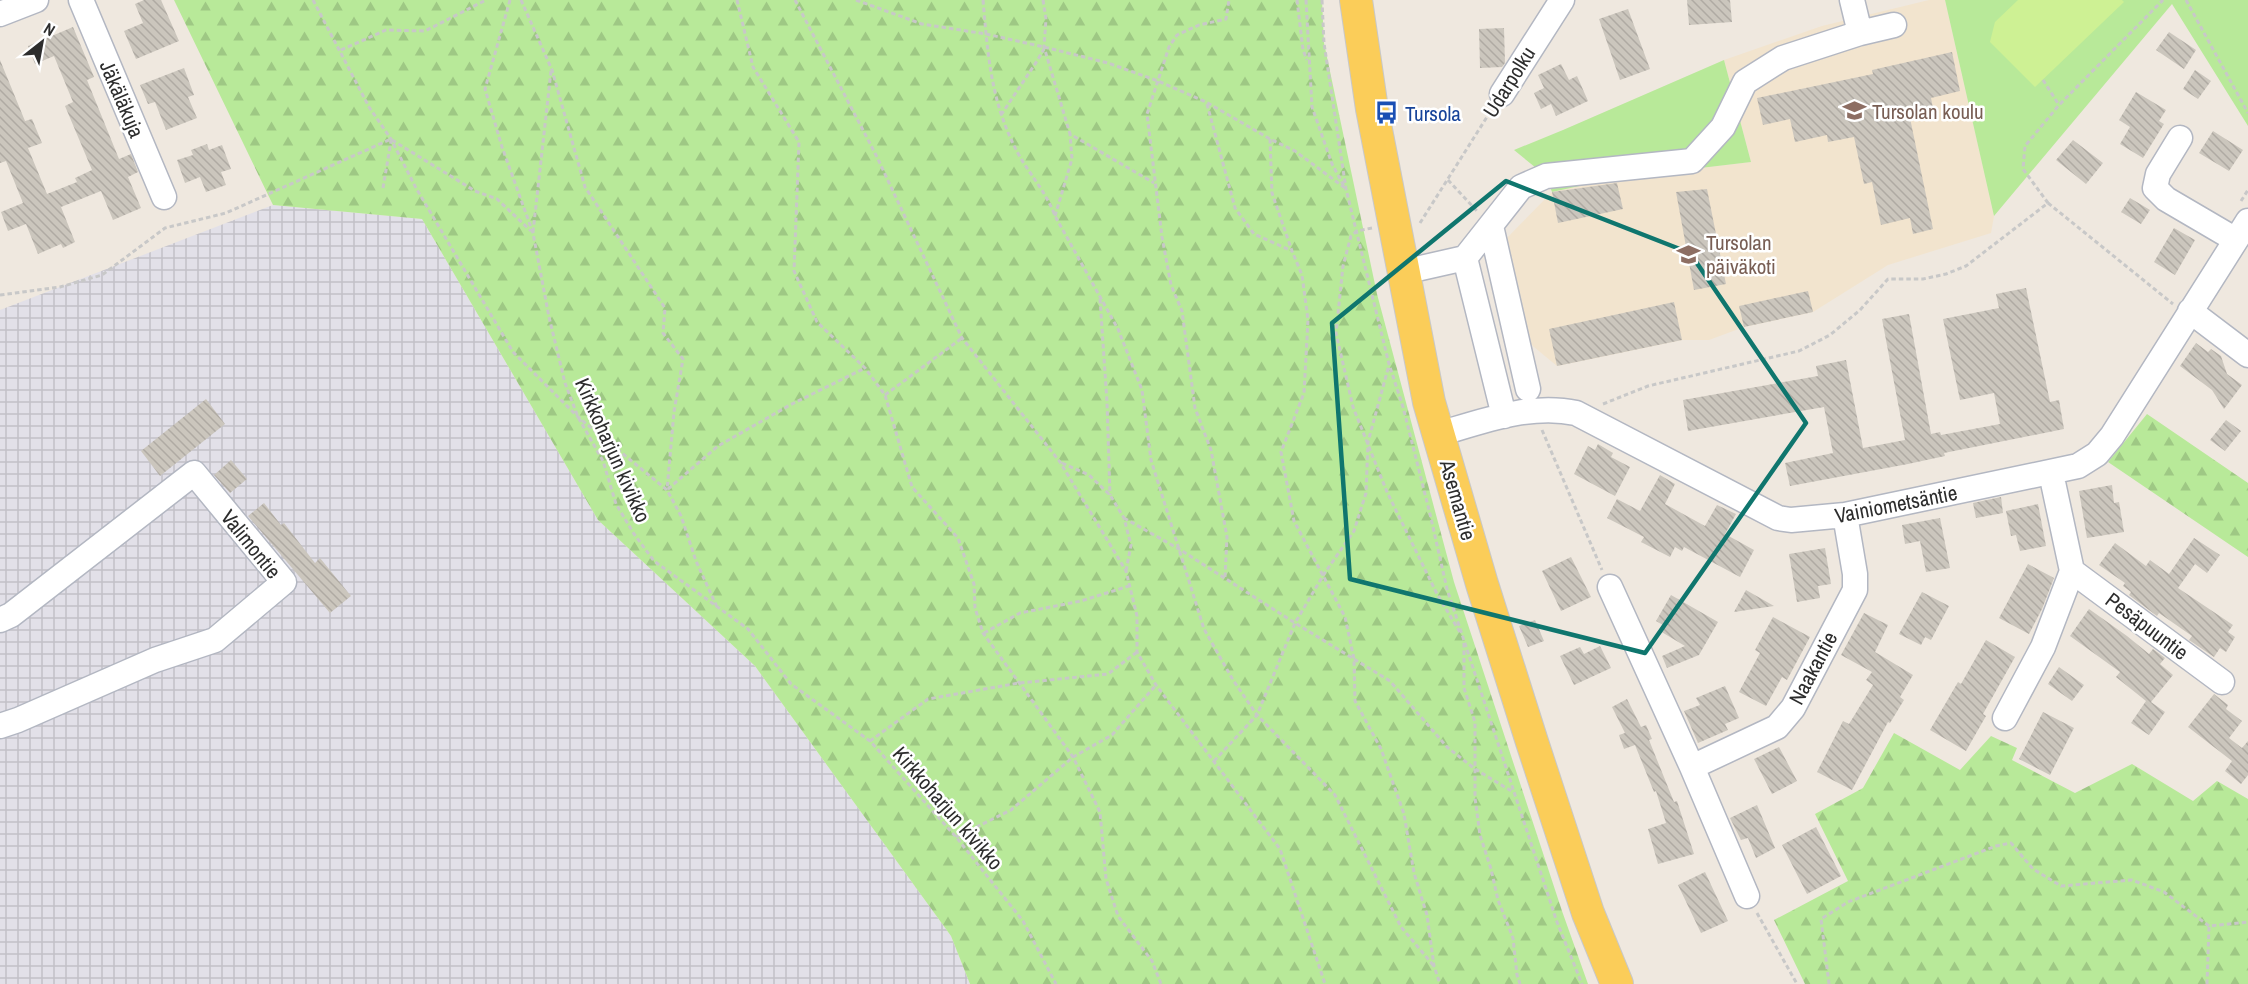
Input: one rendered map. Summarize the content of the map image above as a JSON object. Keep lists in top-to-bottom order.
{
  "streets": {
    "main road": ["Asemantie"],
    "street": [
      "Udarpolku",
      "Jäkäläkuja",
      "Vainiometsäntie",
      "Valimontie",
      "Pesäpuuntie",
      "Naakantie"
    ],
    "path": ["Kirkkoharjun kivikko"]
  },
  "crossings": [
    ["Udarpolku", "Asemantie"],
    ["Asemantie", "Vainiometsäntie"],
    ["Vainiometsäntie", "Naakantie"]
  ],
  "places": {
    "school or university": ["Tursolan koulu", "Tursolan päiväkoti"],
    "bus stop": ["Tursola"]
  },
  "north": "top right"
}
